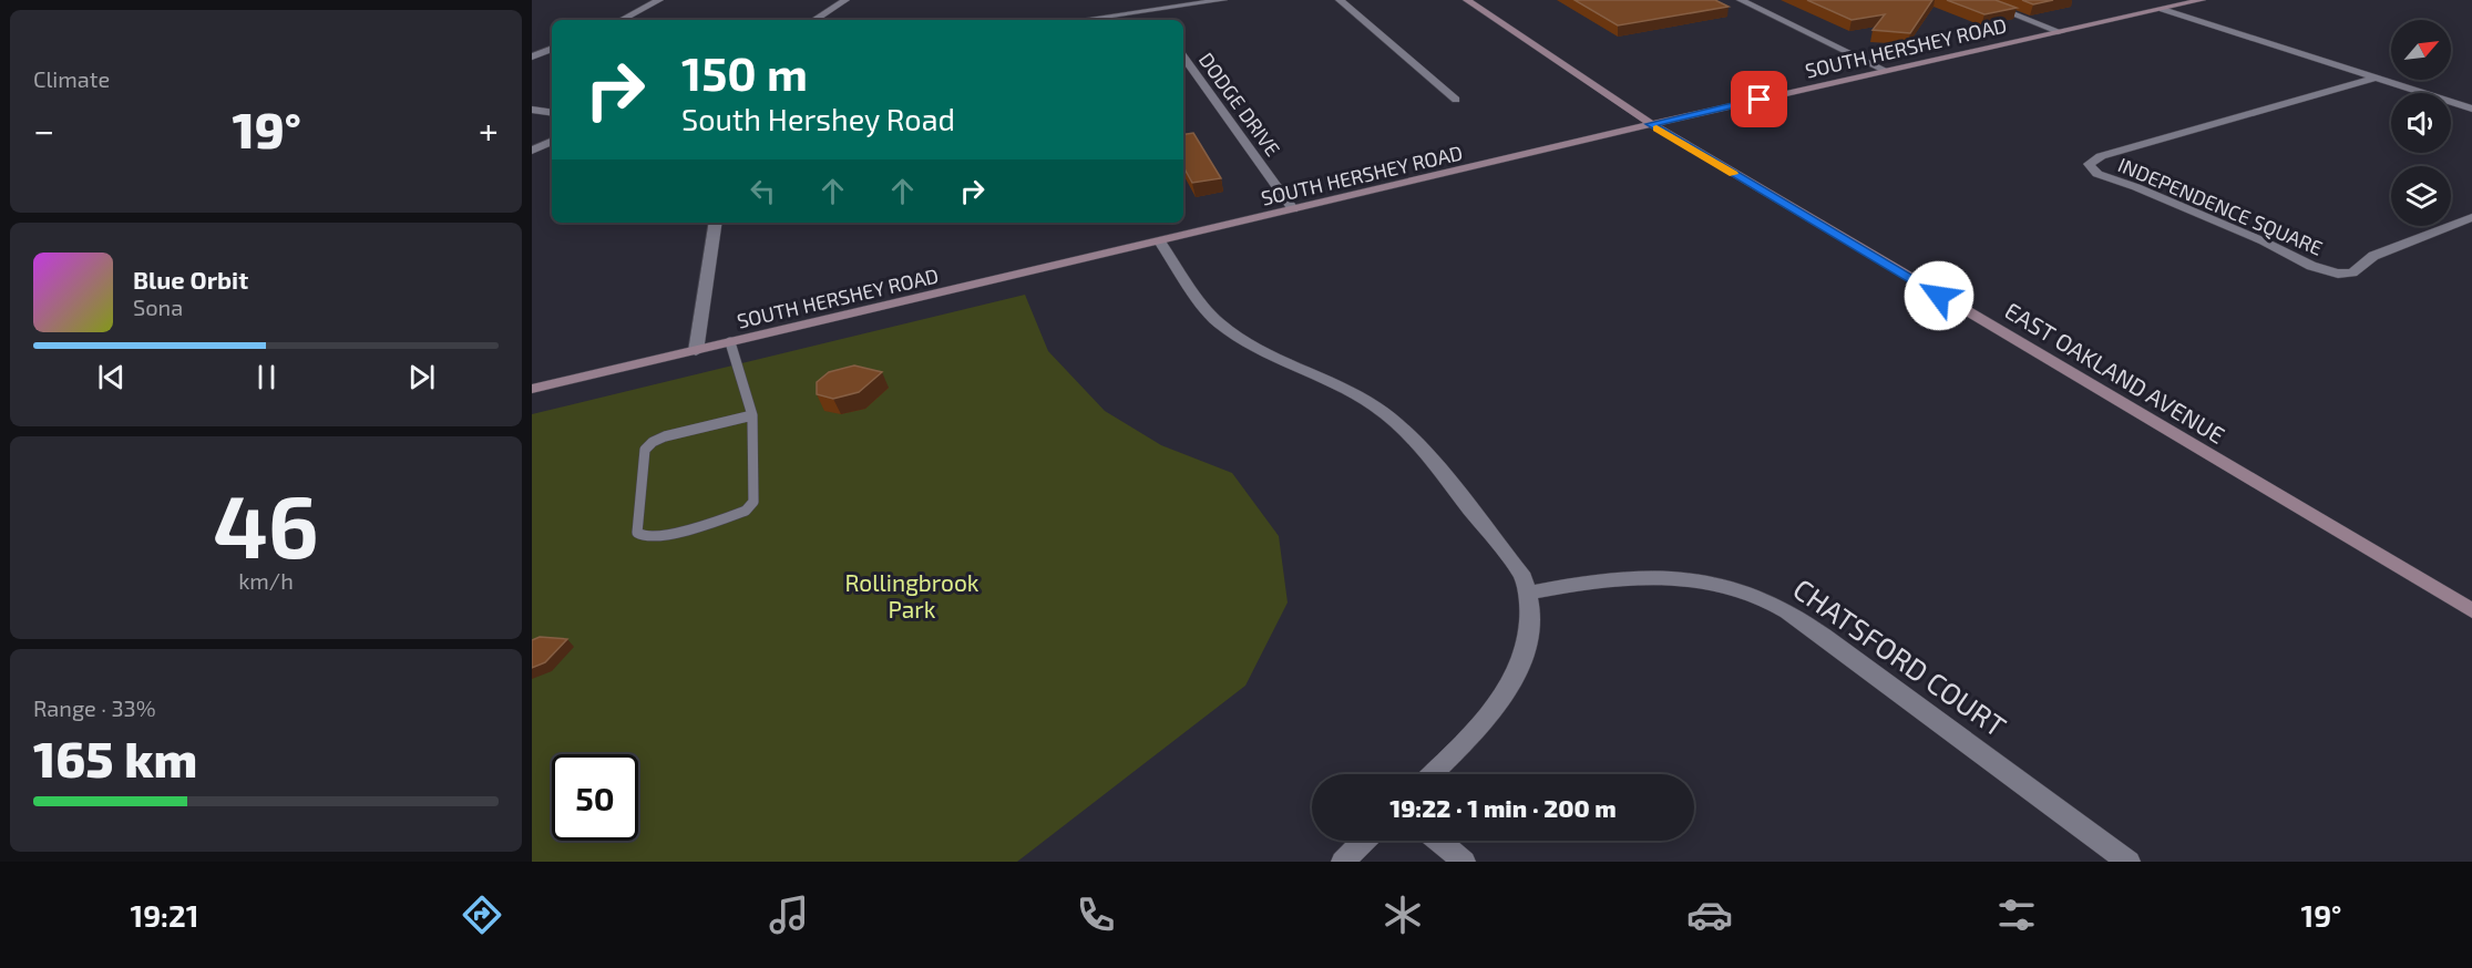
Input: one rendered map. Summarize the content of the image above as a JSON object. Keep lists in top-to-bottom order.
{
  "streets": {
    "main road": ["SOUTH HERSHEY ROAD", "EAST OAKLAND AVENUE"],
    "street": ["DODGE DRIVE", "INDEPENDENCE SQUARE", "CHATSFORD COURT"]
  },
  "crossings": [
    ["SOUTH HERSHEY ROAD", "DODGE DRIVE"],
    ["SOUTH HERSHEY ROAD", "EAST OAKLAND AVENUE"]
  ],
  "parks": ["Rollingbrook Park"],
  "north": "top right",
  "page": {
    "tile": [
      "Climate",
      ["46", "km/h"],
      ["Range · 33%", "165 km"]
    ],
    "turn": ["150 m", "South Hershey Road"],
    "heat": ["−", "19°", "+"],
    "song": ["Blue Orbit", "Sona"],
    "limit": "50",
    "trip": "19:22 · 1 min · 200 m",
    "tabs": ["19:21", "19°"]
  }
}
